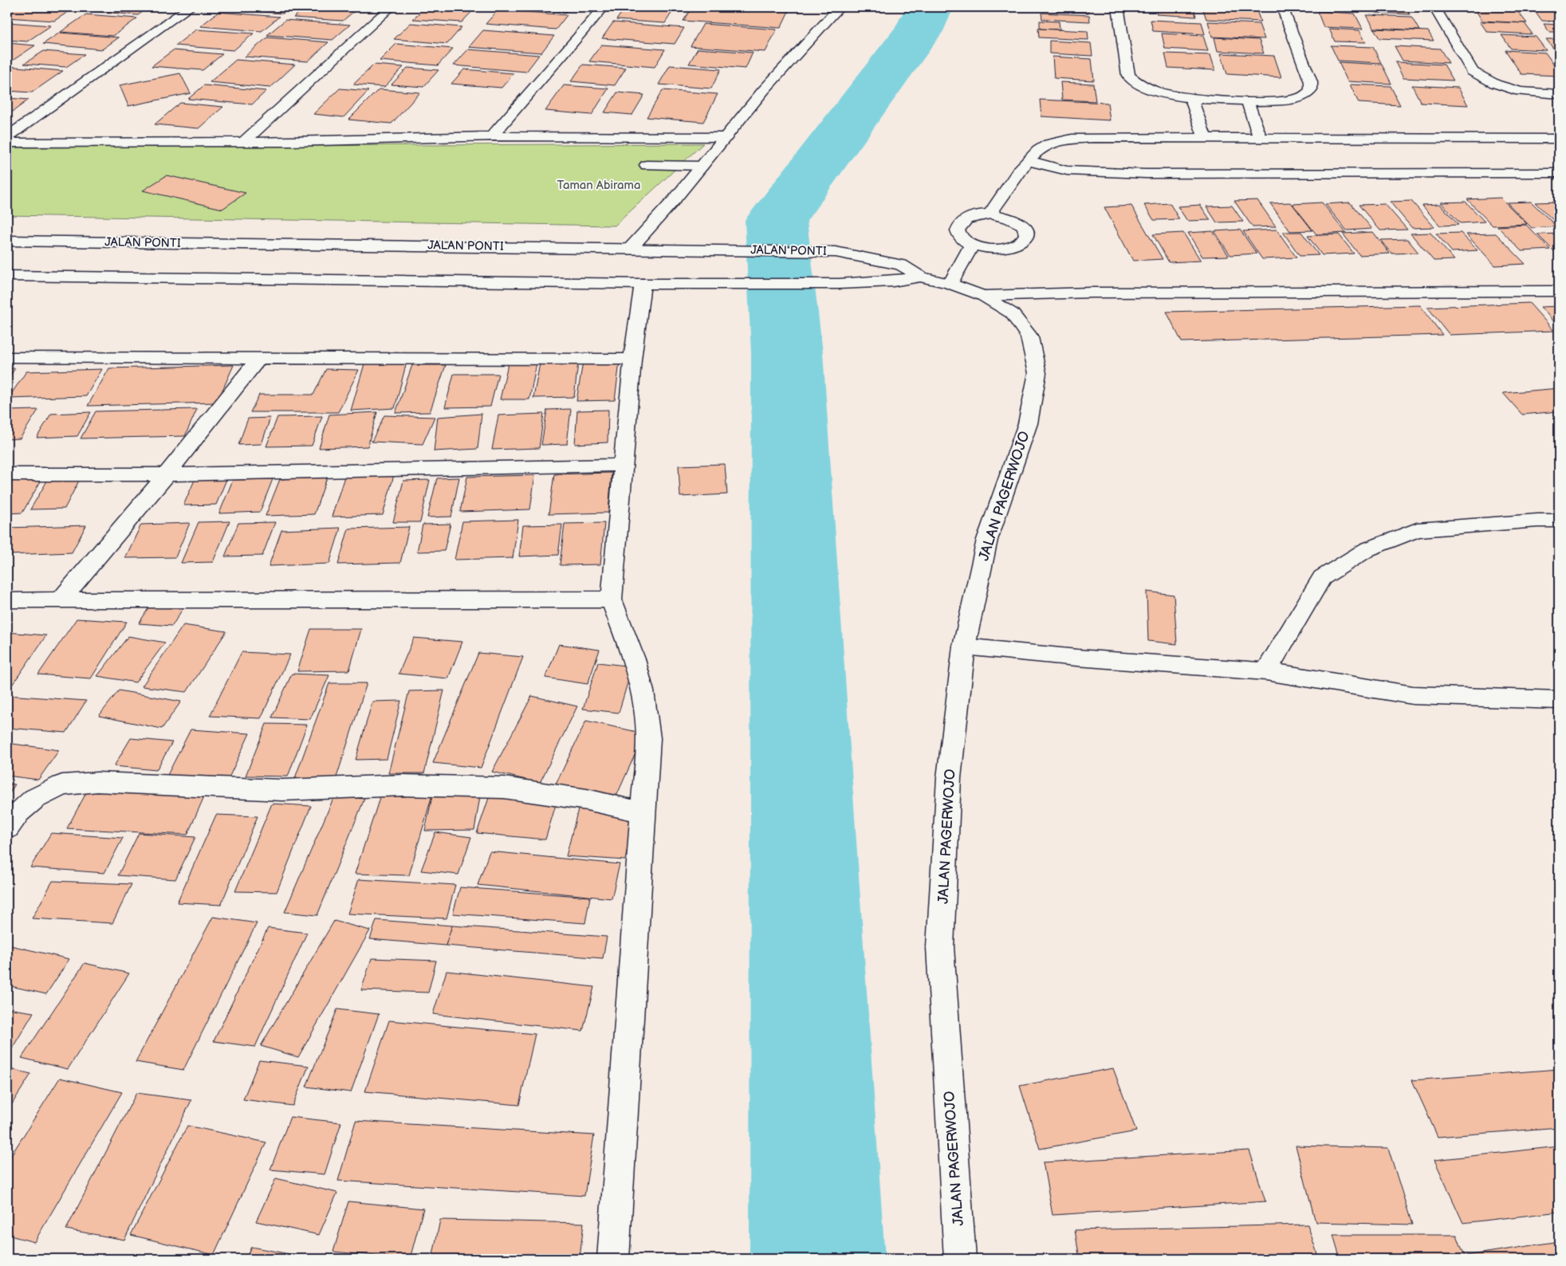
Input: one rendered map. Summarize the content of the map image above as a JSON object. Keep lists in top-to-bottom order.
{
  "streets": {
    "street": ["JALAN PONTI", "JALAN PAGERWOJO"]
  },
  "crossings": [
    ["JALAN PONTI", "JALAN PAGERWOJO"]
  ],
  "parks": ["Taman Abirama"]
}
